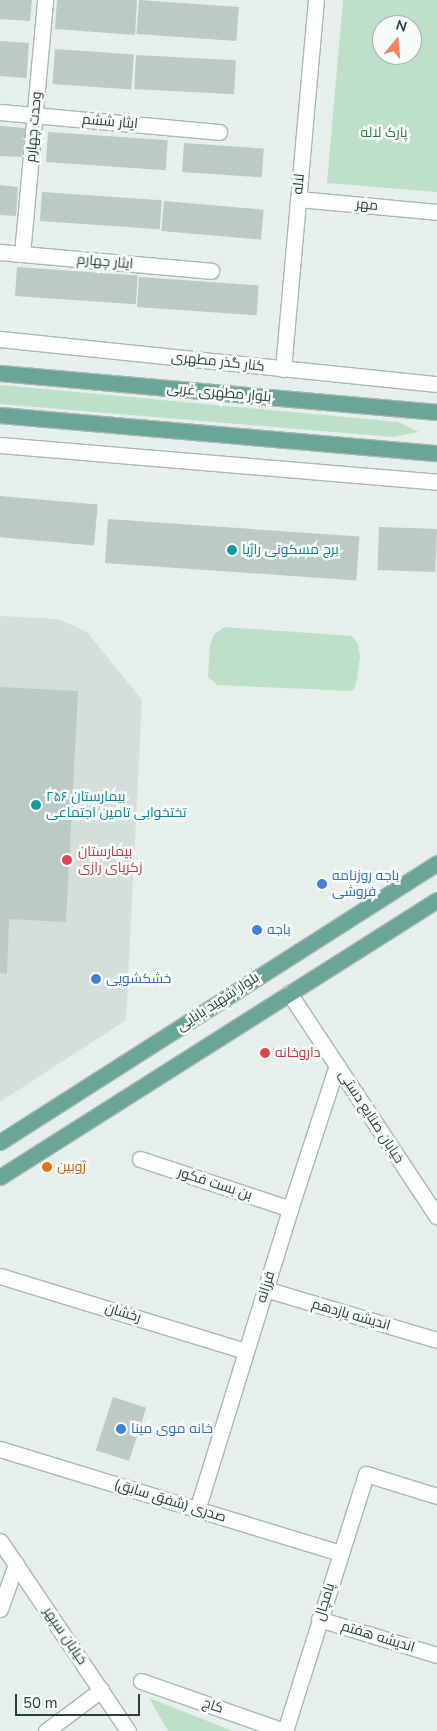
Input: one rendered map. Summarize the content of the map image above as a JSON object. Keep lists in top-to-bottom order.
{
  "streets": {
    "main road": ["بلوار مطهری غربی", "بلوار شهید بابایی"],
    "street": [
      "ایثار ششم",
      "وحدت چهارم",
      "لاله",
      "مهر",
      "ایثار چهارم",
      "کنار گذر مطهری",
      "خیابان صنایع دستی",
      "بن بست فكور",
      "فرزانه",
      "رخشان",
      "اندیشه یازدهم",
      "صدری (شفق سابق)",
      "پامچال",
      "خیابان سپهر",
      "اندیشه هفتم",
      "کاج"
    ]
  },
  "crossings": [
    ["ایثار ششم", "وحدت چهارم"],
    ["وحدت چهارم", "ایثار چهارم"],
    ["لاله", "مهر"],
    ["لاله", "کنار گذر مطهری"],
    ["خیابان صنایع دستی", "فرزانه"],
    ["بن بست فكور", "فرزانه"],
    ["فرزانه", "رخشان"],
    ["فرزانه", "اندیشه یازدهم"],
    ["فرزانه", "صدری (شفق سابق)"],
    ["صدری (شفق سابق)", "پامچال"],
    ["پامچال", "اندیشه هفتم"],
    ["پامچال", "کاج"]
  ],
  "parks": ["پارک لاله"],
  "places": [
    "برج مسکونی راژیا",
    "بیمارستان ۲۵۶ تختخوابی تامین اجتماعی",
    "بیمارستان زکریای رازی",
    "باجه روزنامه فروشی",
    "باجه",
    "خشکشویی",
    "داروخانه",
    "ژوبین",
    "خانه موی مینا"
  ],
  "scale_bar": "50 m",
  "north": "top"
}
